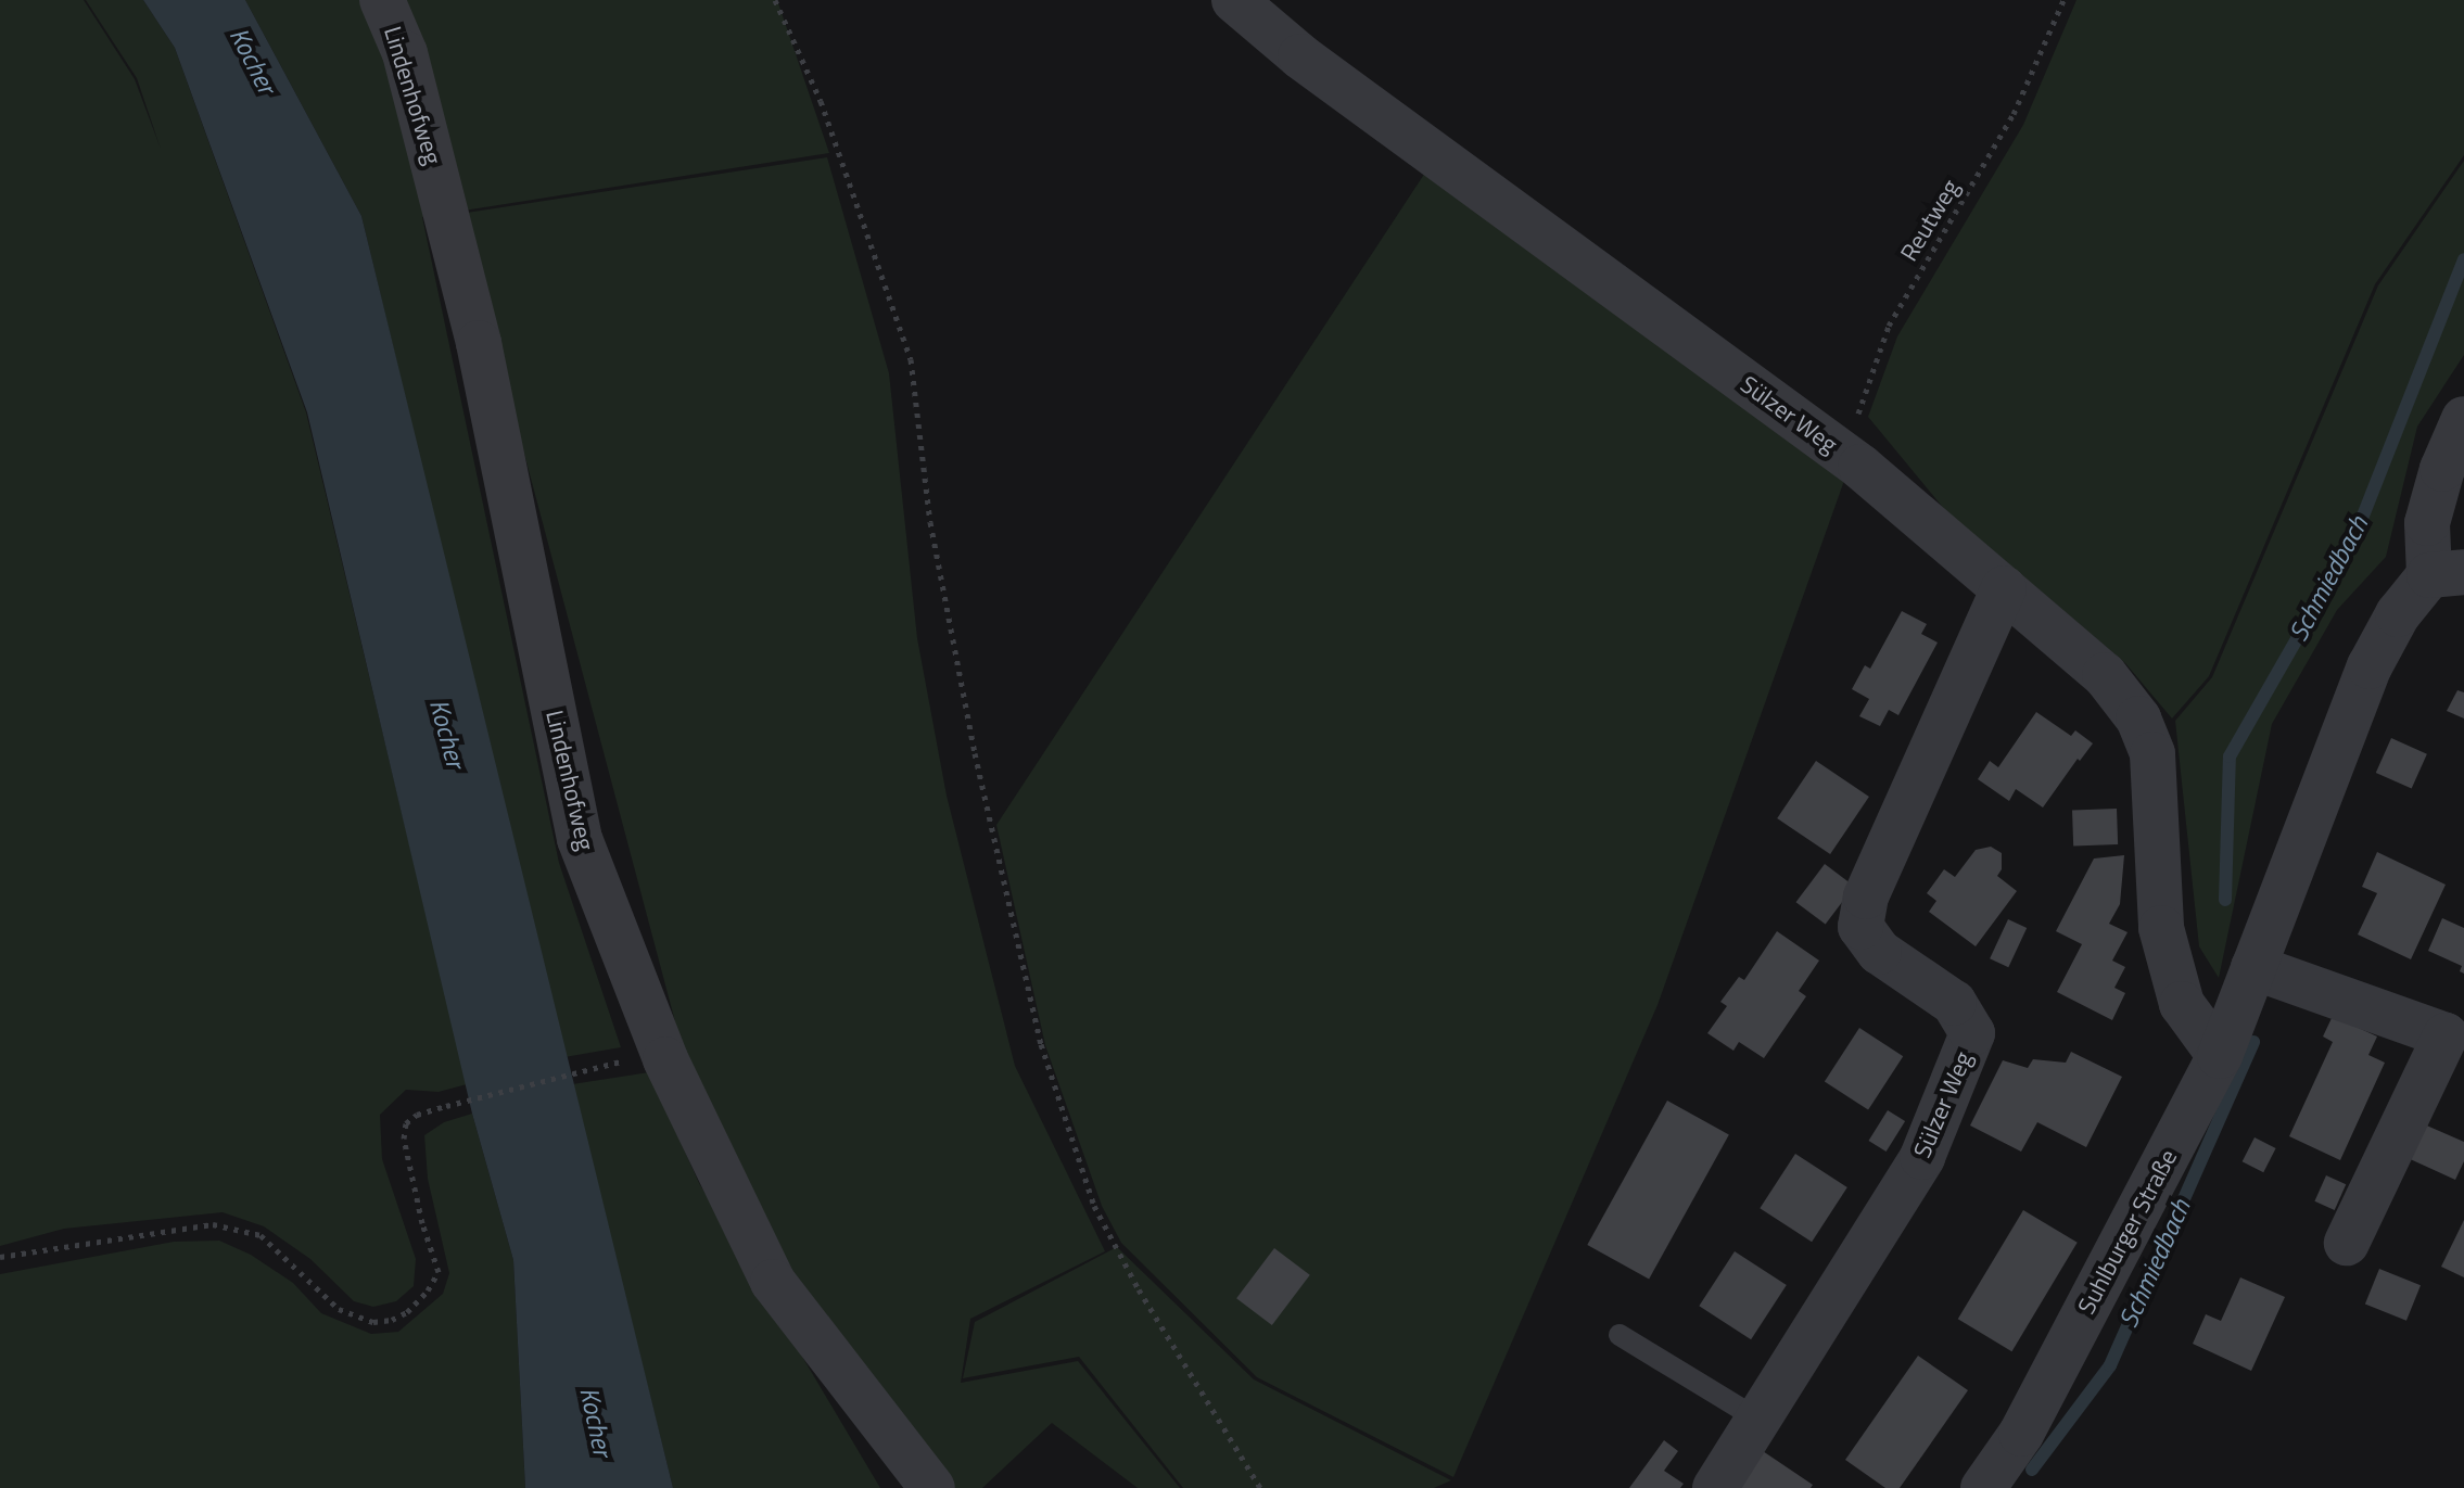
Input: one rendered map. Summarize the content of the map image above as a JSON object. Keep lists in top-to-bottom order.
{
  "streets": {
    "street": ["Lindenhofweg", "Sülzer Weg", "Suhlburger Straße"],
    "path": ["Reutweg"]
  },
  "crossings": [
    ["Reutweg", "Sülzer Weg"],
    ["Sülzer Weg", "Suhlburger Straße"]
  ],
  "water": ["Kocher", "Schmiedbach"]
}
